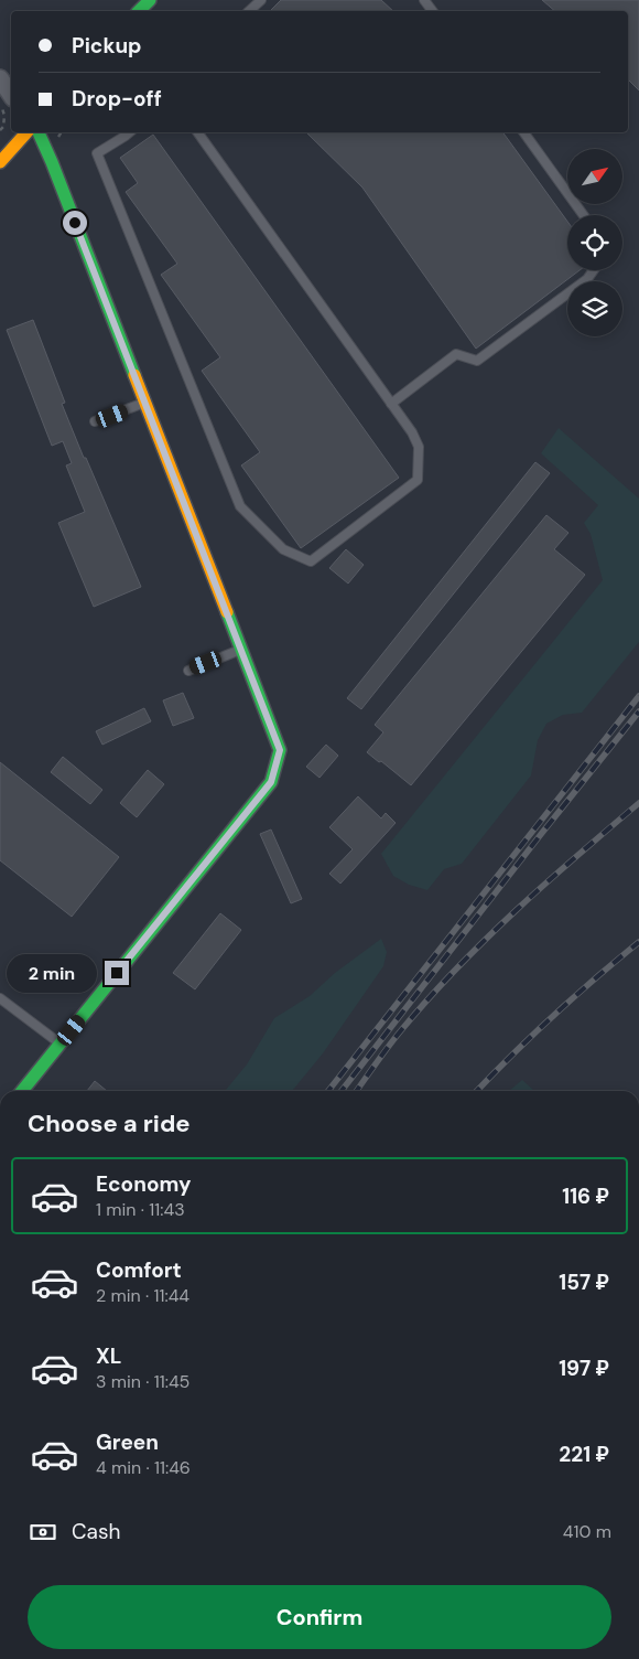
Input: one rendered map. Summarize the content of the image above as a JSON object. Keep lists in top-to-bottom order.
{
  "north": "top right",
  "page": {
    "banner": ["Pickup", "Drop-off"],
    "bubble": "2 min",
    "heading": "Choose a ride",
    "list": [
      {
        "name": "Economy",
        "note": "1 min · 11:43",
        "value": "116 ₽"
      },
      {
        "name": "Comfort",
        "note": "2 min · 11:44",
        "value": "157 ₽"
      },
      {
        "name": "XL",
        "note": "3 min · 11:45",
        "value": "197 ₽"
      },
      {
        "name": "Green",
        "note": "4 min · 11:46",
        "value": "221 ₽"
      }
    ],
    "pay": ["Cash", "410 m"],
    "buttons": "Confirm"
  }
}
